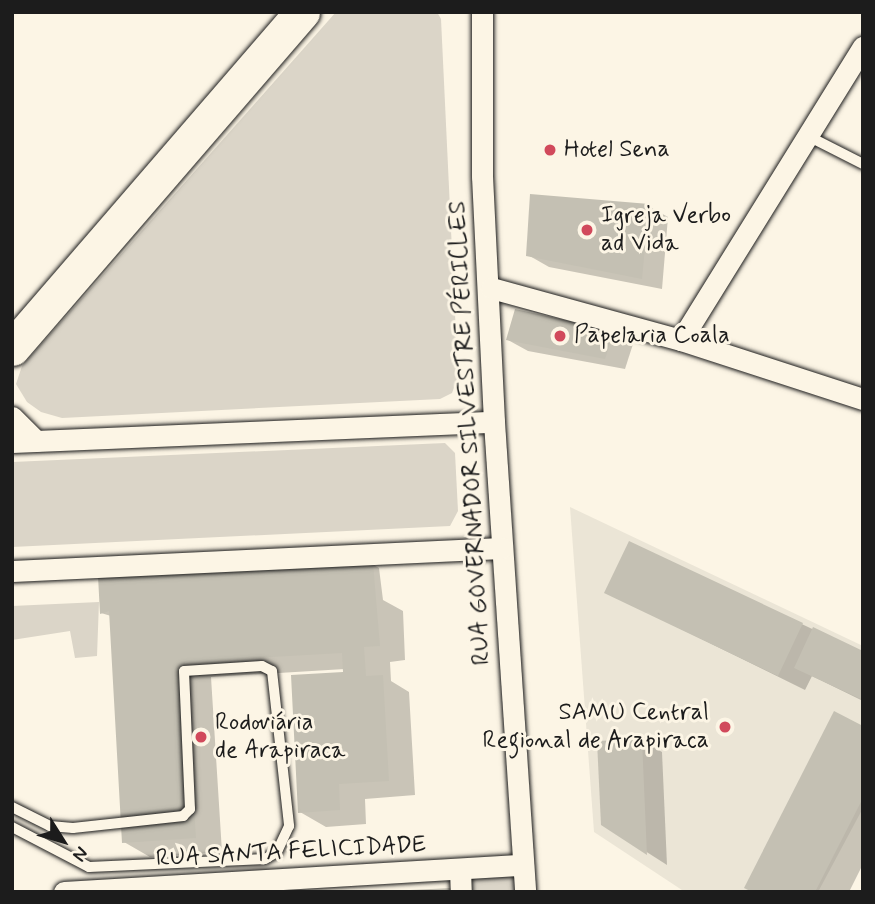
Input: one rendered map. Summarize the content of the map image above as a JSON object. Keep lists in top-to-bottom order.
{
  "streets": {
    "street": ["RUA GOVERNADOR SILVESTRE PÉRICLES", "RUA SANTA FELICIDADE"]
  },
  "crossings": [
    ["RUA GOVERNADOR SILVESTRE PÉRICLES", "RUA SANTA FELICIDADE"]
  ],
  "places": [
    "Hotel Sena",
    "Igreja Verbo ad Vida",
    "Papelaria Coala",
    "SAMU Central Regional de Arapiraca",
    "Rodoviária de Arapiraca"
  ],
  "north": "bottom right"
}
